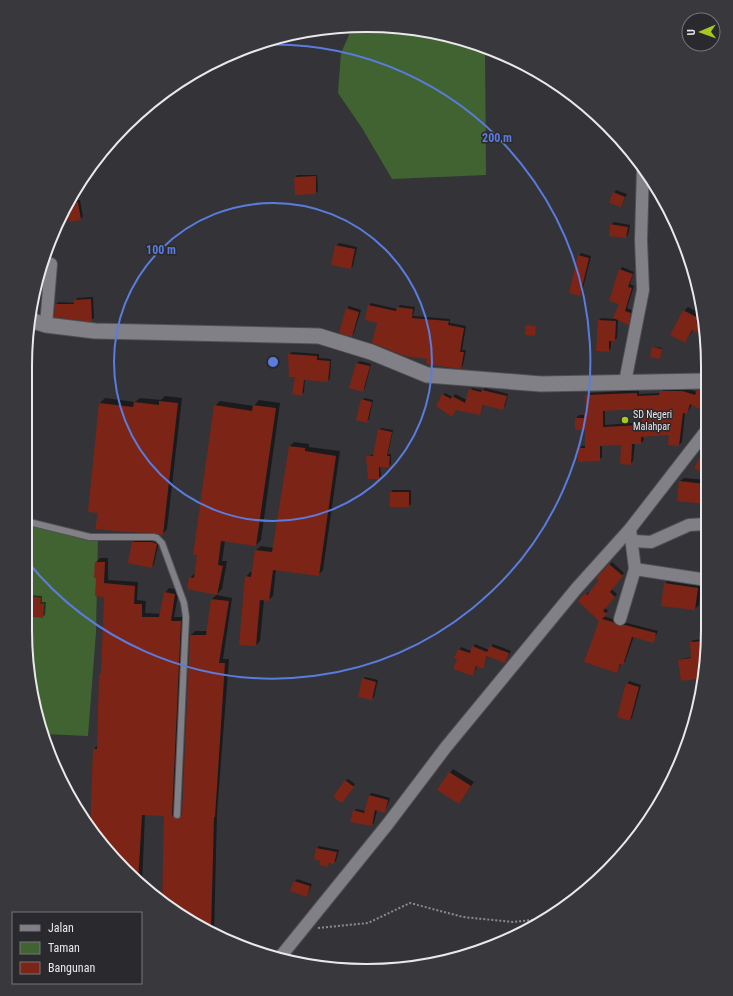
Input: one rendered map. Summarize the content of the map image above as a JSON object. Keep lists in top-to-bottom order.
{
  "places": ["SD Negeri Malahpar"],
  "legend": ["Jalan", "Taman", "Bangunan"],
  "north": "left",
  "rings": ["200 m", "100 m"]
}
